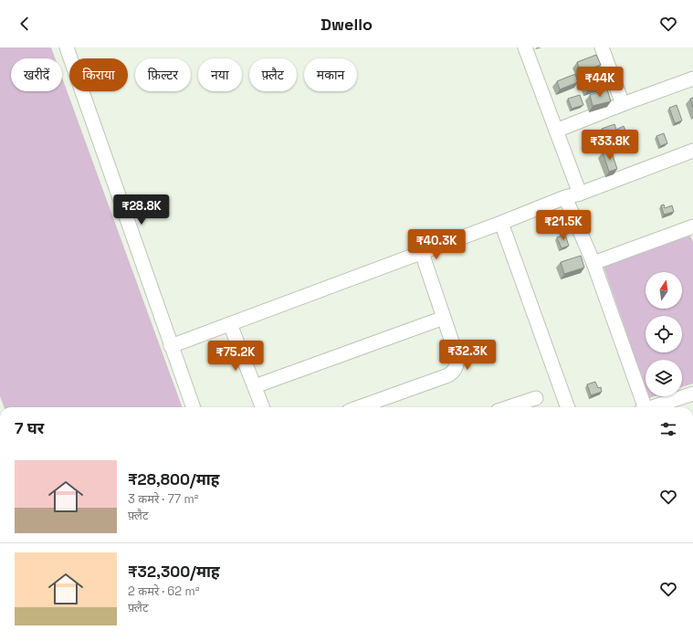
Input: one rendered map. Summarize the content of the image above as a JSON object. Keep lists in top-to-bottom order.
{
  "north": "top",
  "page": {
    "header": "Dwello",
    "chip": [
      "खरीदें",
      "किराया",
      "फ़िल्टर",
      "नया",
      "फ़्लैट",
      "मकान"
    ],
    "price": [
      "₹44K",
      "₹33.8K",
      "₹28.8K",
      "₹21.5K",
      "₹40.3K",
      "₹32.3K",
      "₹75.2K"
    ],
    "heading": "7 घर",
    "list": [
      {
        "name": "₹28,800/माह",
        "note": "3 कमरे · 77 m² · फ़्लैट"
      },
      {
        "name": "₹32,300/माह",
        "note": "2 कमरे · 62 m² · फ़्लैट"
      }
    ]
  }
}
